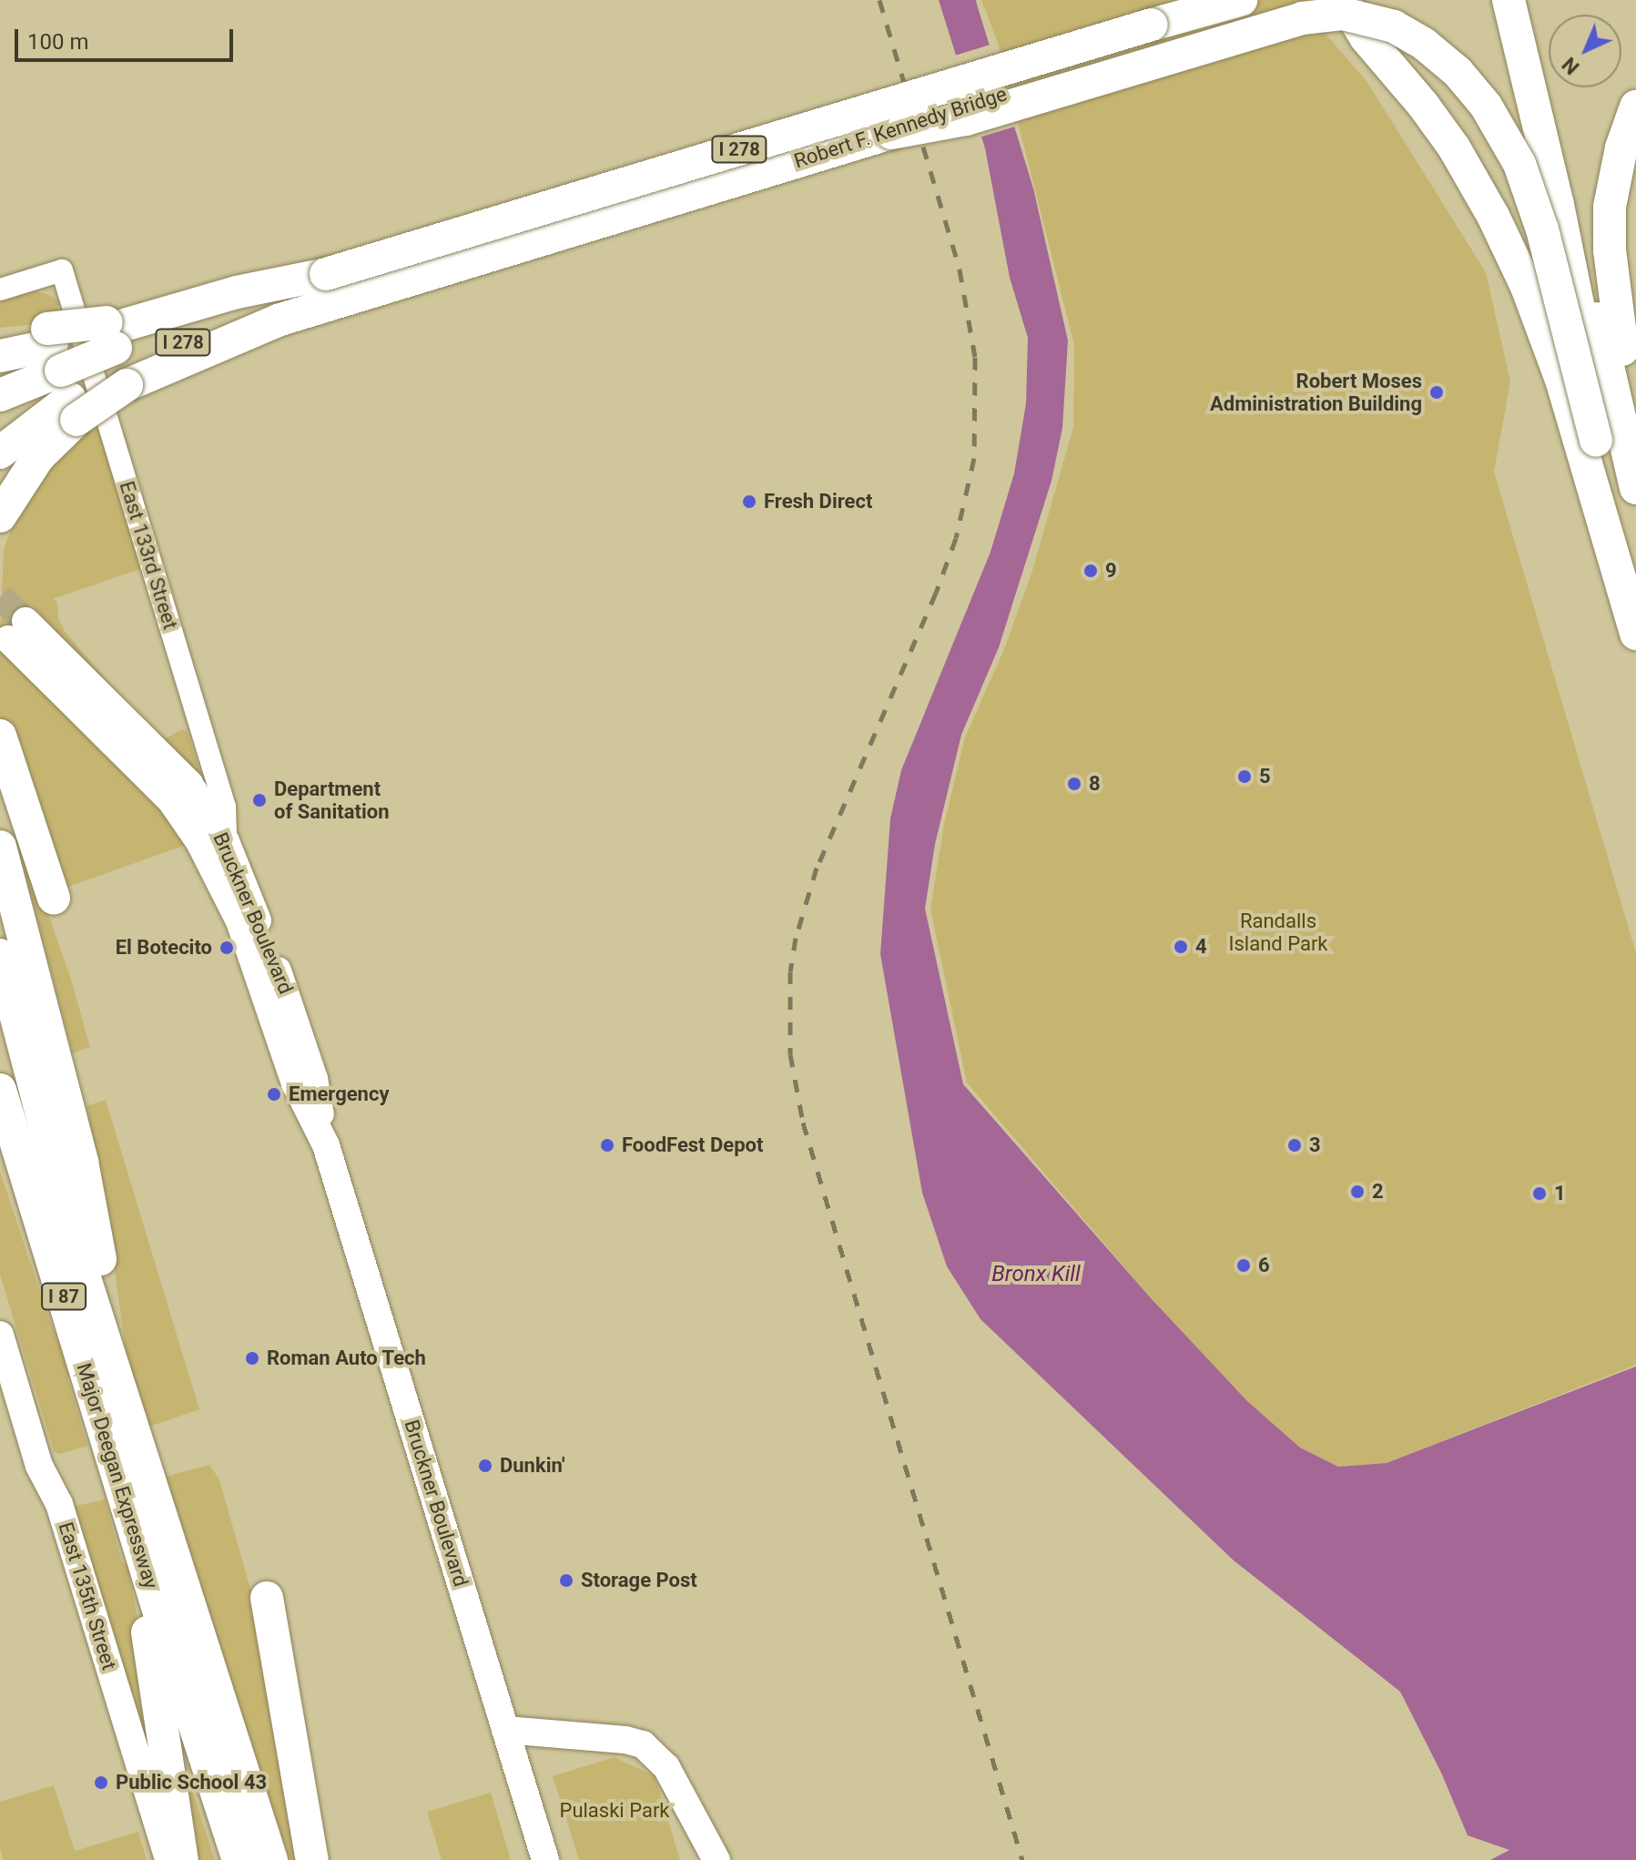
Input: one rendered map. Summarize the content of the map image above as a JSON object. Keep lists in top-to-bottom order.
{
  "streets": {
    "highway": [
      "Robert F. Kennedy Bridge",
      "I 278",
      "I 87",
      "Major Deegan Expressway"
    ],
    "main road": ["Bruckner Boulevard", "East 135th Street"],
    "street": ["East 133rd Street"]
  },
  "crossings": [
    ["Robert F. Kennedy Bridge", "I 278"],
    ["East 133rd Street", "Bruckner Boulevard"]
  ],
  "water": ["Bronx Kill"],
  "parks": ["Randalls Island Park", "Pulaski Park"],
  "places": [
    "Robert Moses Administration Building",
    "Fresh Direct",
    "9",
    "5",
    "8",
    "Department of Sanitation",
    "4",
    "El Botecito",
    "Emergency",
    "FoodFest Depot",
    "3",
    "2",
    "1",
    "6",
    "Roman Auto Tech",
    "Dunkin'",
    "Storage Post",
    "Public School 43"
  ],
  "scale_bar": "100 m",
  "north": "bottom left"
}
